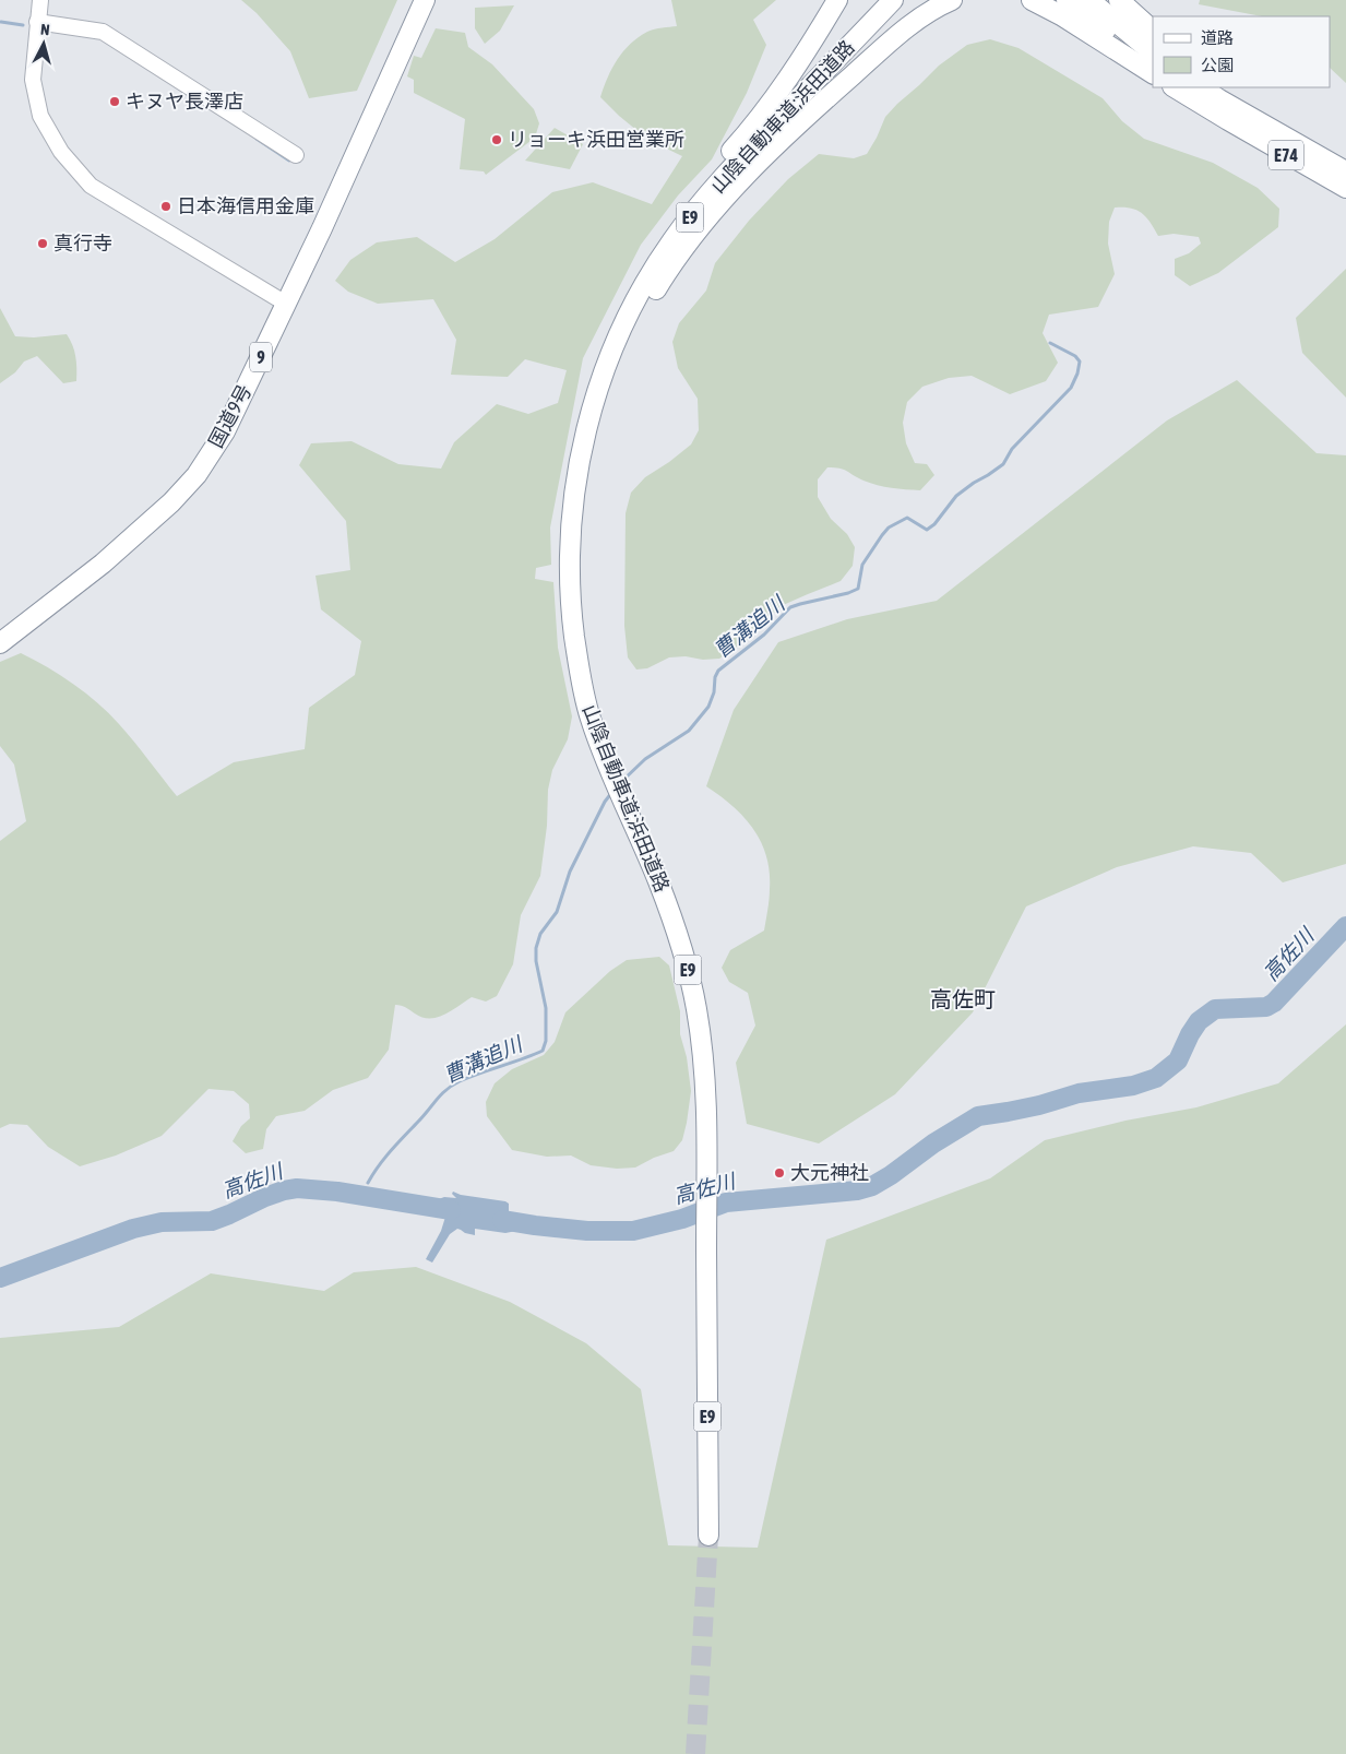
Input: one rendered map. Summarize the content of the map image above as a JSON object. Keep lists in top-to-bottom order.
{
  "streets": {
    "highway": [
      "山陰自動車道;浜田道路",
      "E74",
      "E9",
      "9",
      "国道9号"
    ]
  },
  "districts": ["高佐町"],
  "water": ["曹溝追川", "高佐川"],
  "places": [
    "キヌヤ長澤店",
    "リョーキ浜田営業所",
    "日本海信用金庫",
    "真行寺",
    "大元神社"
  ],
  "legend": ["道路", "公園"],
  "north": "top"
}
